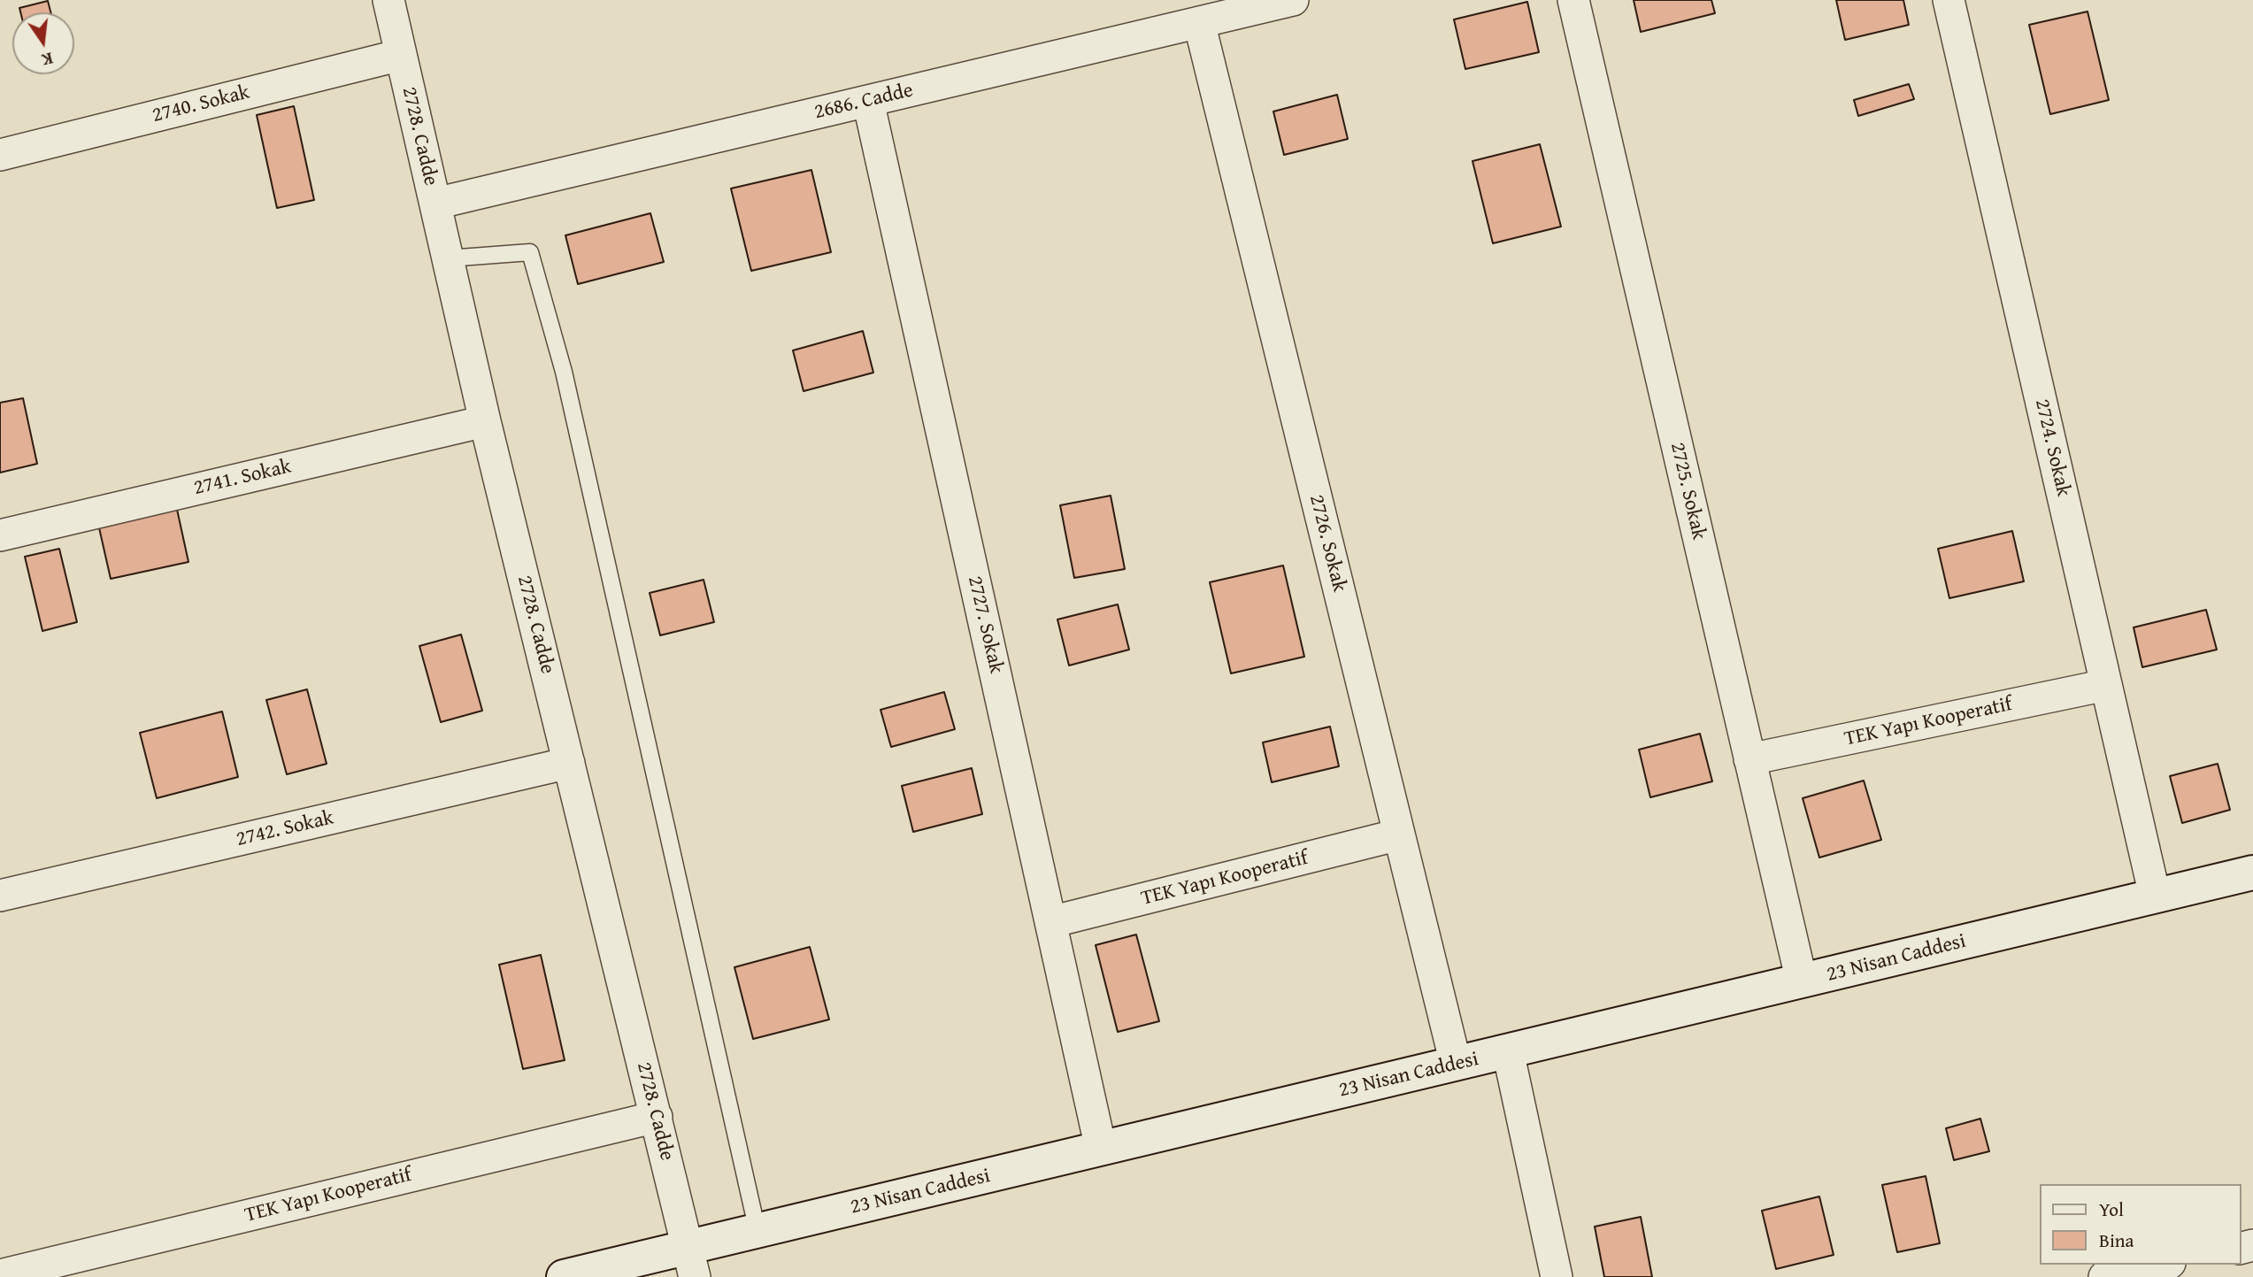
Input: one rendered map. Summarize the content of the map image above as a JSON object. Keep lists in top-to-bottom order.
{
  "streets": {
    "main road": ["23 Nisan Caddesi"],
    "street": [
      "2686. Cadde",
      "2740. Sokak",
      "2728. Cadde",
      "2724. Sokak",
      "2741. Sokak",
      "2725. Sokak",
      "2726. Sokak",
      "2727. Sokak",
      "TEK Yapı Kooperatif",
      "2742. Sokak"
    ]
  },
  "crossings": [
    ["2686. Cadde", "2728. Cadde"],
    ["2686. Cadde", "2726. Sokak"],
    ["2686. Cadde", "2727. Sokak"],
    ["2740. Sokak", "2728. Cadde"],
    ["2728. Cadde", "2741. Sokak"],
    ["2728. Cadde", "TEK Yapı Kooperatif"],
    ["2728. Cadde", "2742. Sokak"],
    ["2728. Cadde", "23 Nisan Caddesi"],
    ["2724. Sokak", "TEK Yapı Kooperatif"],
    ["2724. Sokak", "23 Nisan Caddesi"],
    ["2725. Sokak", "TEK Yapı Kooperatif"],
    ["2725. Sokak", "23 Nisan Caddesi"],
    ["2726. Sokak", "TEK Yapı Kooperatif"],
    ["2726. Sokak", "23 Nisan Caddesi"],
    ["2727. Sokak", "TEK Yapı Kooperatif"],
    ["2727. Sokak", "23 Nisan Caddesi"]
  ],
  "legend": ["Yol", "Bina"],
  "north": "bottom"
}
